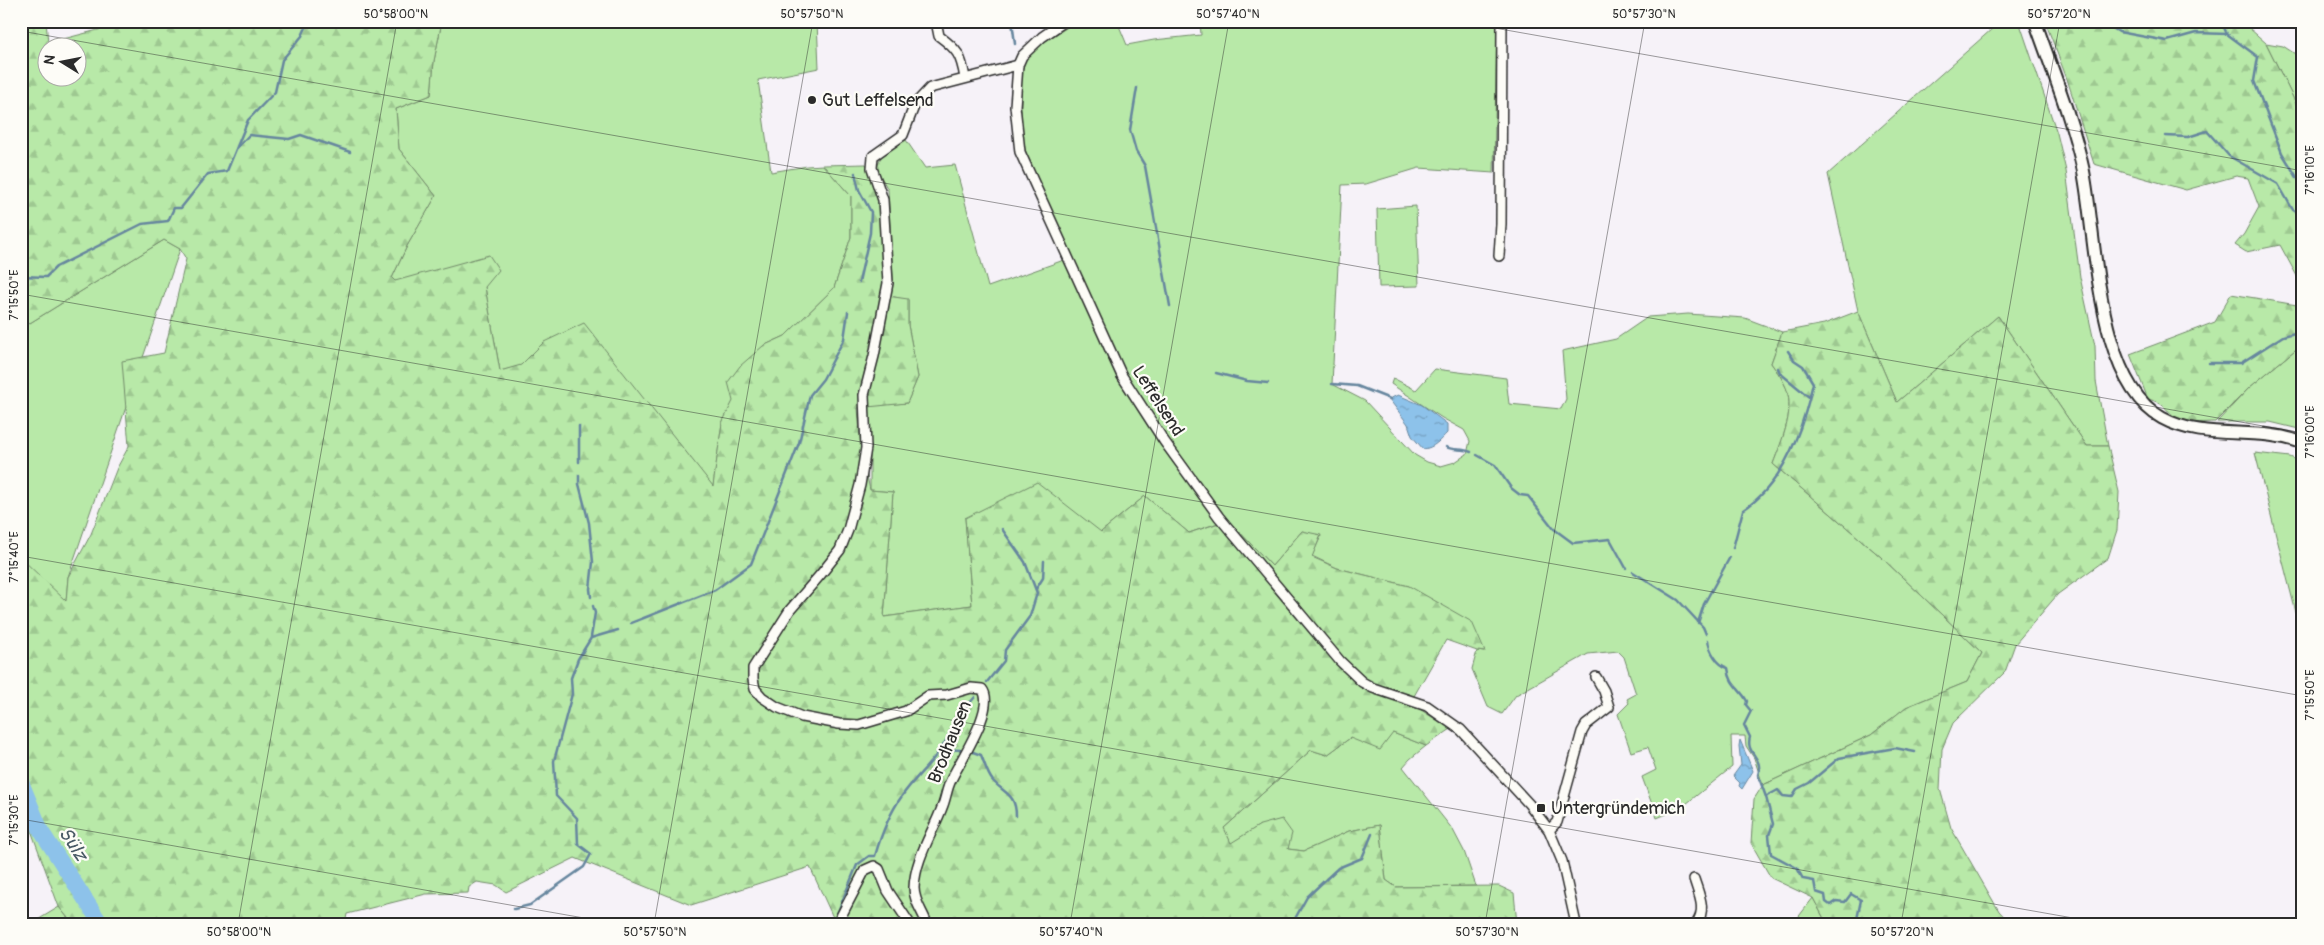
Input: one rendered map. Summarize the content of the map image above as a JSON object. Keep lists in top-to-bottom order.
{
  "streets": {
    "street": ["Leffelsend", "Brodhausen"]
  },
  "water": ["Sülz"],
  "places": {
    "other": ["Gut Leffelsend"],
    "transit": ["Untergründemich"]
  },
  "north": "left",
  "coordinates": [
    "50°58'00\"N",
    "50°57'50\"N",
    "50°57'40\"N",
    "50°57'30\"N",
    "50°57'20\"N",
    "7°16'10\"E",
    "7°15'50\"E",
    "7°16'00\"E",
    "7°15'40\"E",
    "7°15'30\"E"
  ]
}
